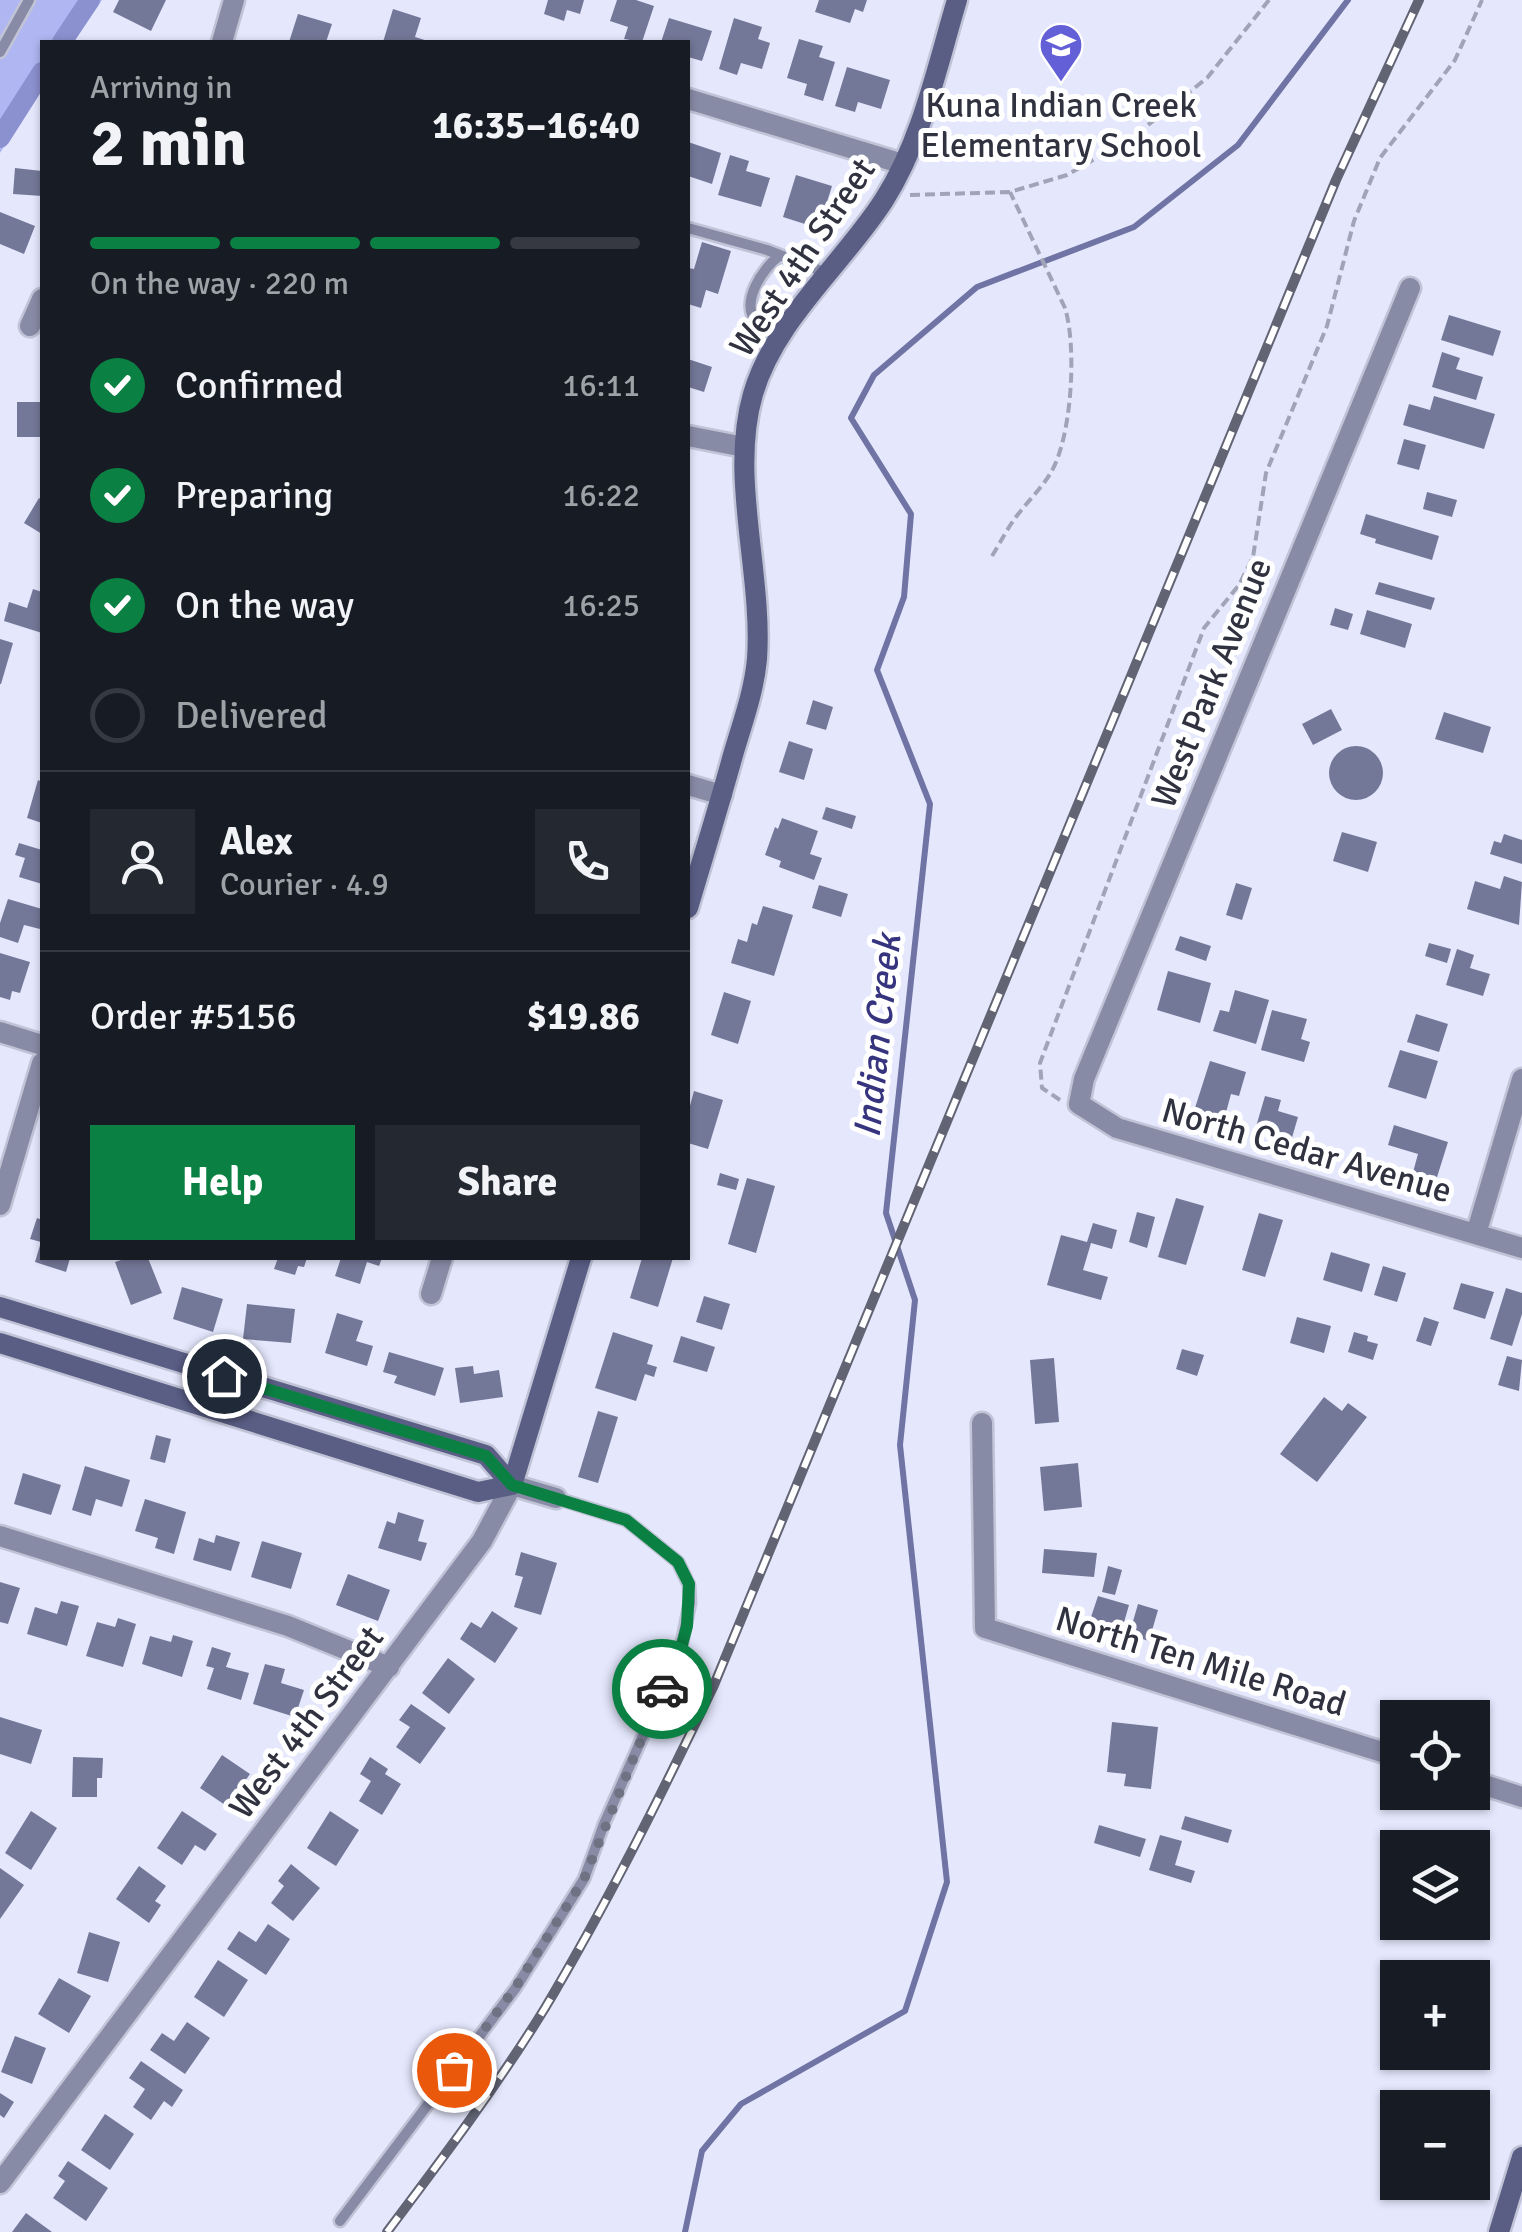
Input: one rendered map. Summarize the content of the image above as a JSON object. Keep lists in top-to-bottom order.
{
  "streets": {
    "main road": ["West 4th Street"],
    "street": ["West Park Avenue", "North Cedar Avenue", "North Ten Mile Road"]
  },
  "crossings": [
    ["West Park Avenue", "North Cedar Avenue"]
  ],
  "water": ["Indian Creek"],
  "places": {
    "school or university": ["Kuna Indian Creek Elementary School"]
  },
  "page": {
    "heading": ["2 min", "Arriving in", "16:35–16:40"],
    "panel": [
      "Alex",
      "Courier · 4.9",
      "Order #5156",
      "$19.86"
    ],
    "bar": "On the way · 220 m",
    "list": [
      ["Confirmed", "16:11"],
      ["Preparing", "16:22"],
      ["On the way", "16:25"],
      "Delivered"
    ],
    "buttons": ["Help", "Share"],
    "map_buttons": ["+", "−"]
  }
}
